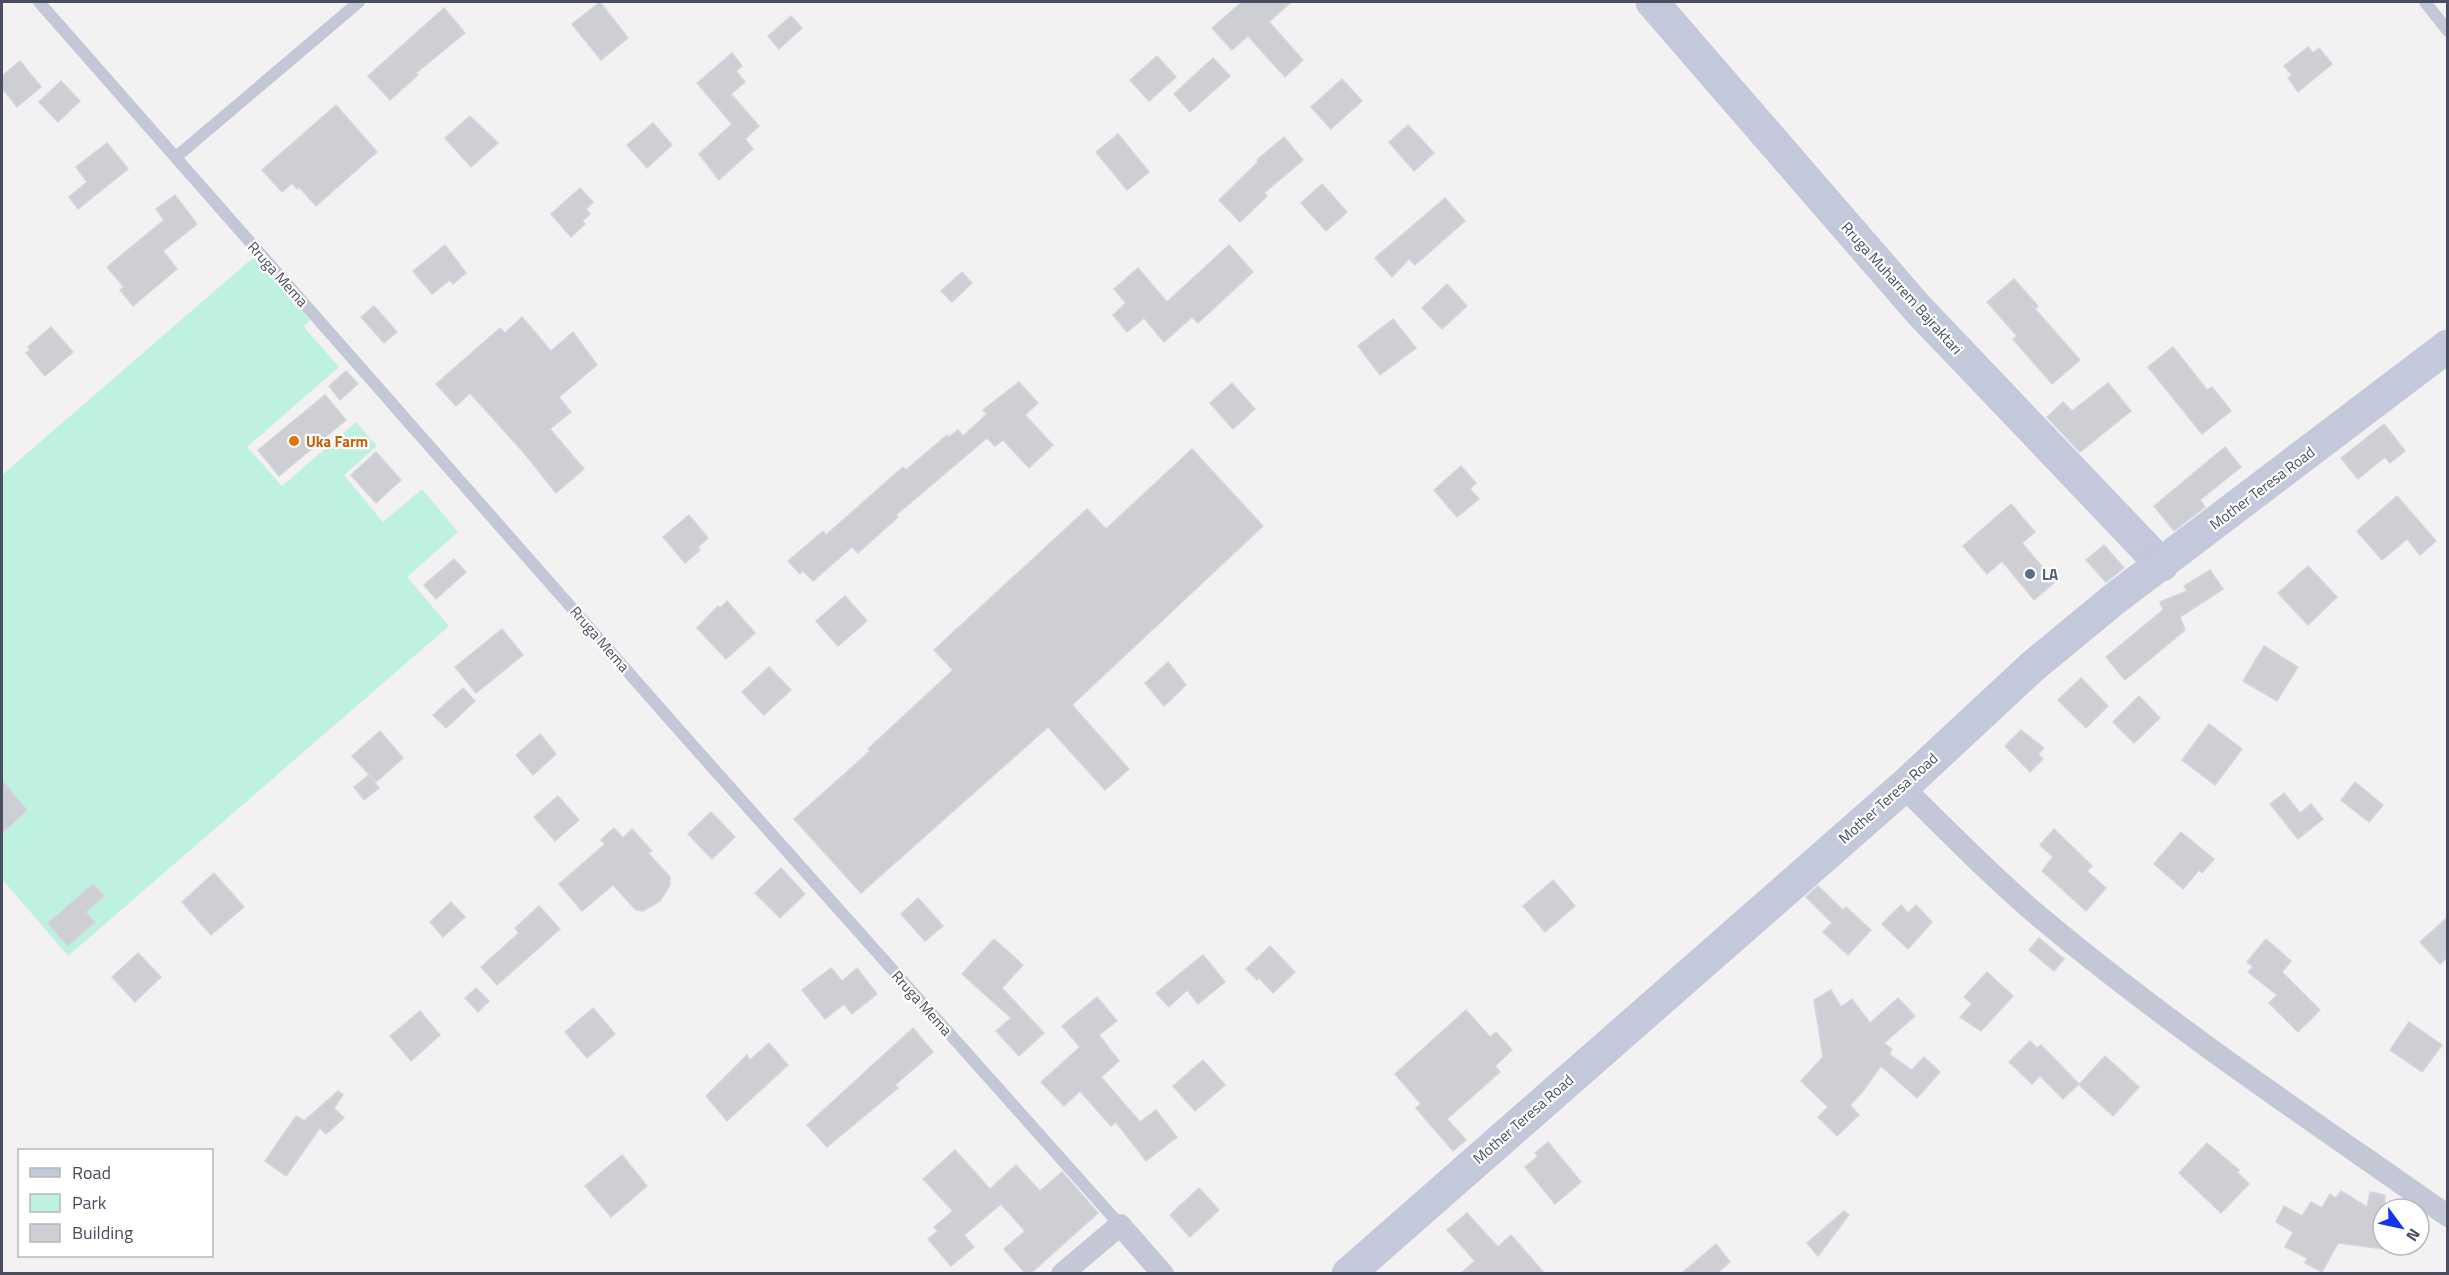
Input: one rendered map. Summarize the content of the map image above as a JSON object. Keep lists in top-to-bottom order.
{
  "streets": {
    "main road": ["Rruga Muharrem Bajraktari", "Mother Teresa Road"],
    "street": ["Rruga Mema"]
  },
  "crossings": [
    ["Rruga Muharrem Bajraktari", "Mother Teresa Road"]
  ],
  "places": ["Uka Farm", "LA"],
  "legend": ["Road", "Park", "Building"],
  "north": "bottom right"
}
